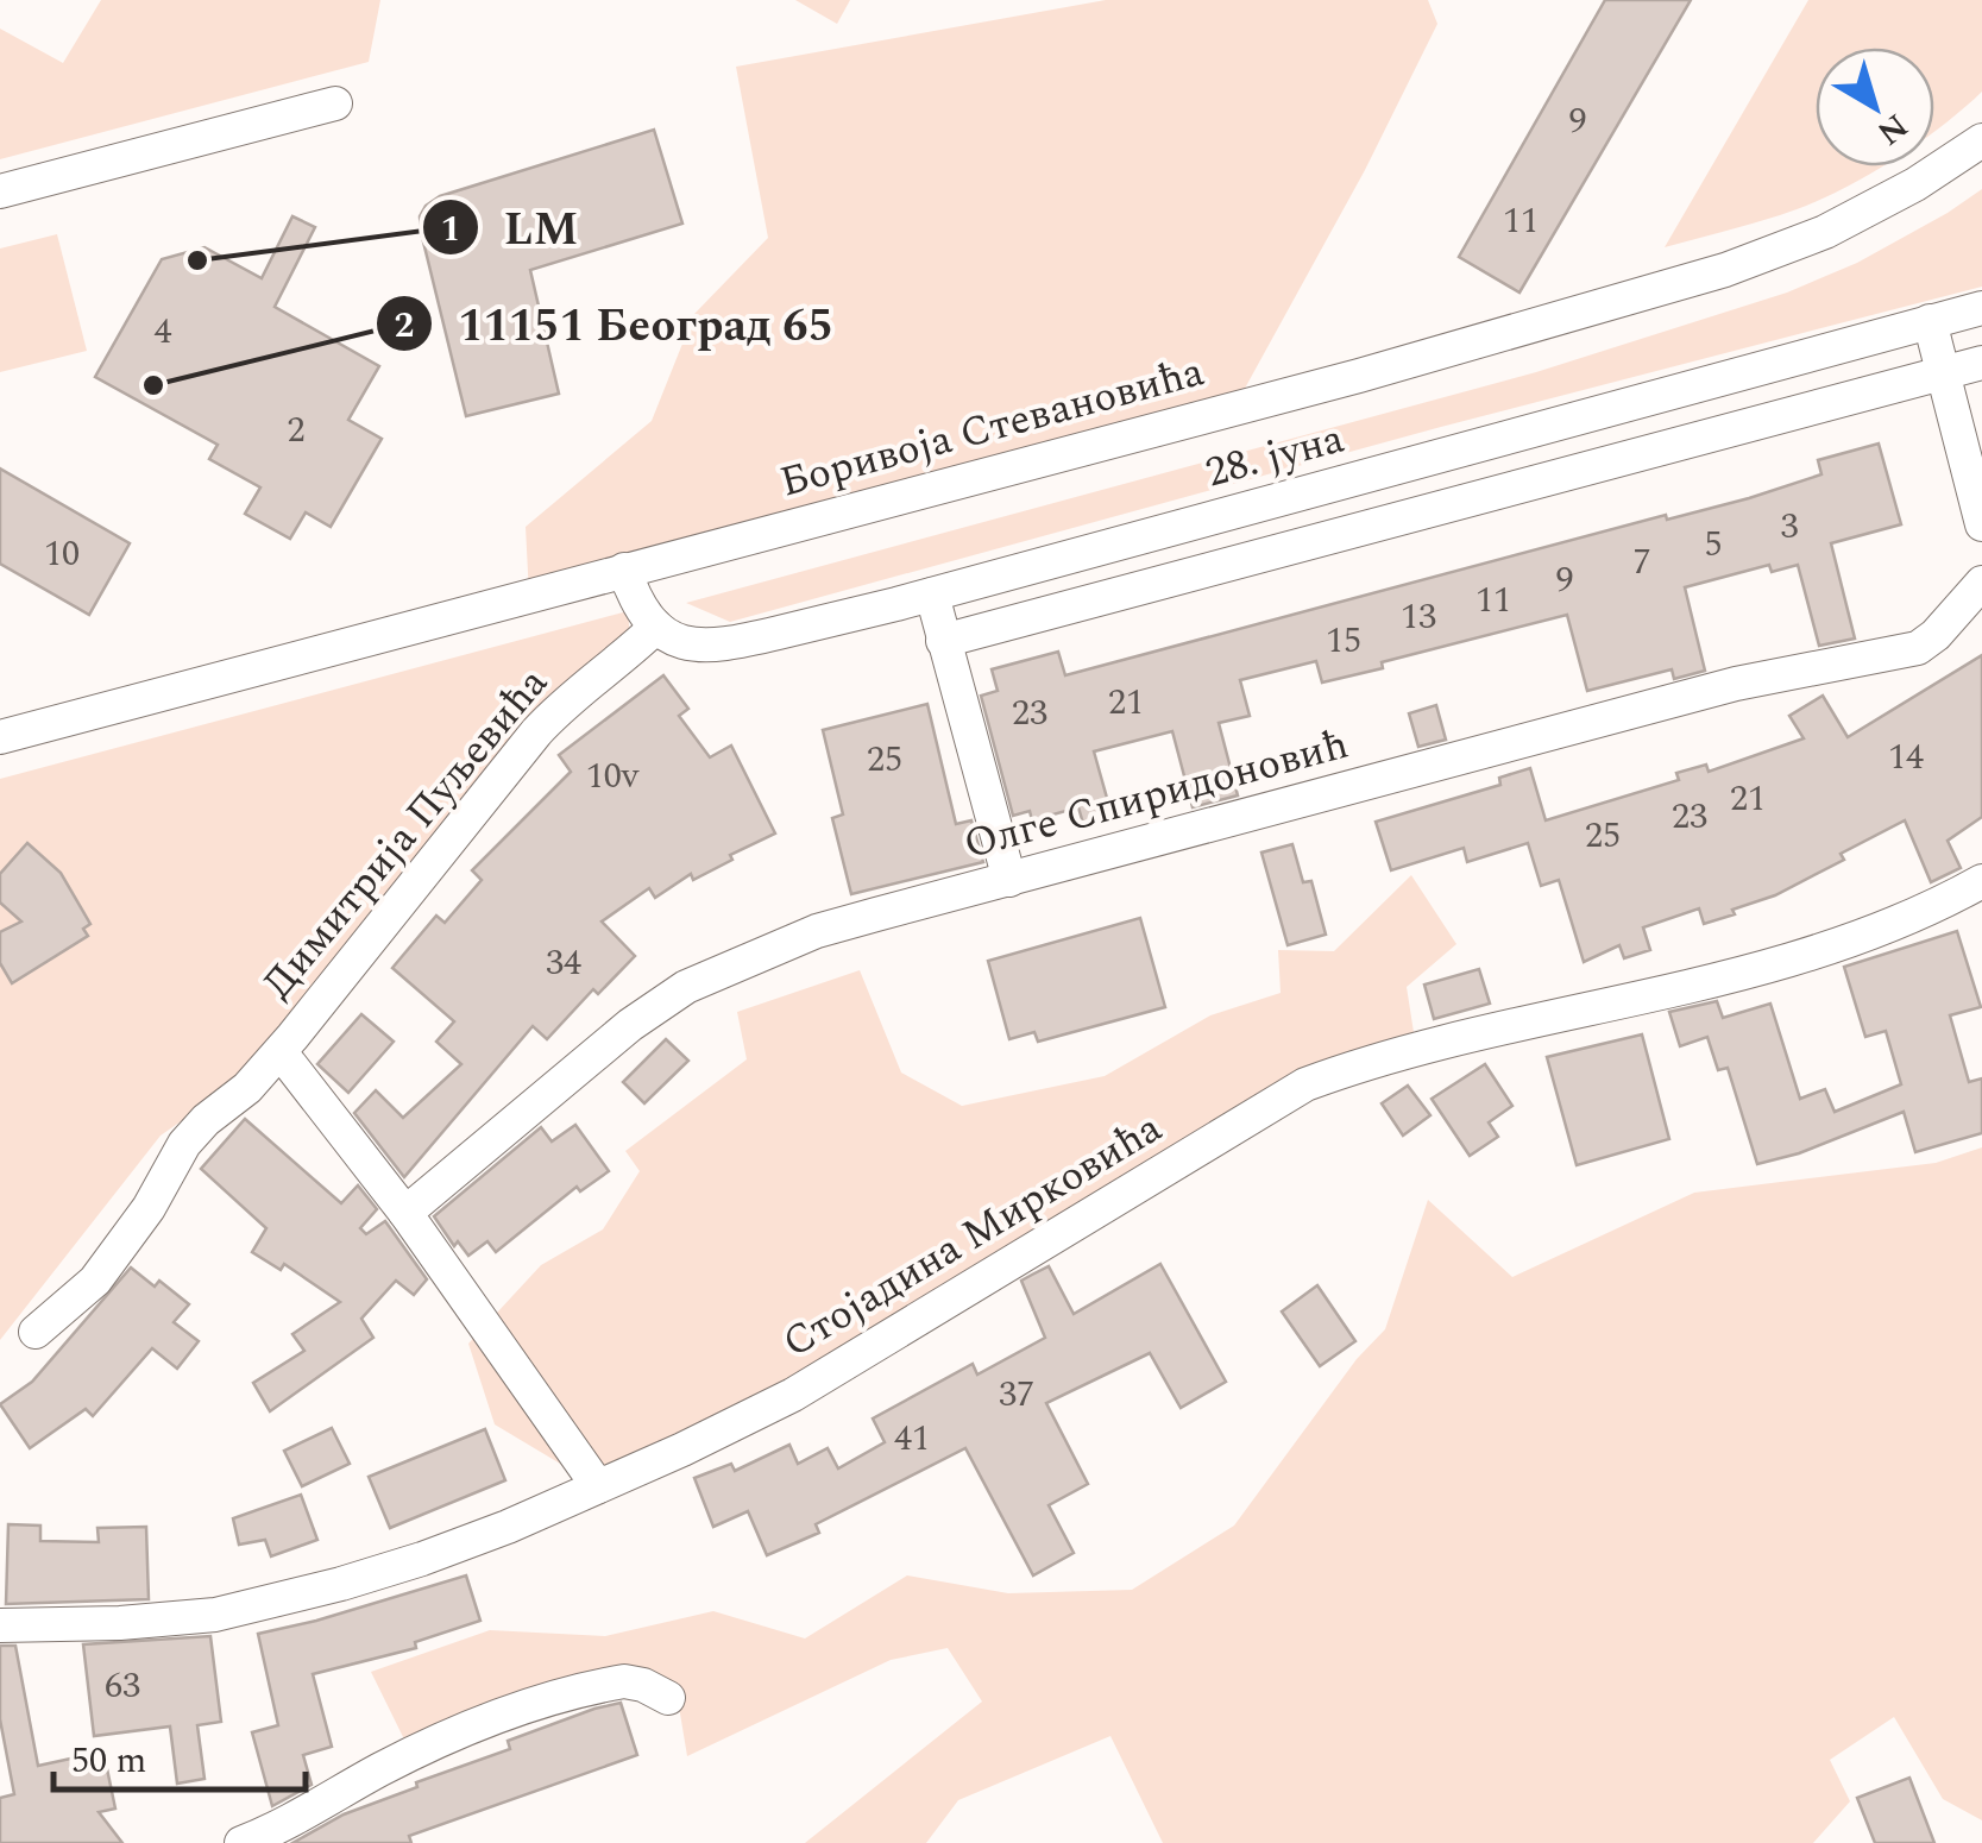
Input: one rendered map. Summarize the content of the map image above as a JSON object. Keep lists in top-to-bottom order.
{
  "streets": {
    "street": [
      "Боривоја Стевановића",
      "28. јуна",
      "Олге Спиридоновић",
      "Димитрија Пуљевића",
      "Стојадина Мирковића"
    ]
  },
  "crossings": [
    ["28. јуна", "Димитрија Пуљевића"],
    ["Олге Спиридоновић", "Димитрија Пуљевића"],
    ["Димитрија Пуљевића", "Стојадина Мирковића"]
  ],
  "places": ["LM", "11151 Београд 65"],
  "house_numbers": [
    "9",
    "11",
    "4",
    "2",
    "3",
    "5",
    "10",
    "7",
    "9",
    "11",
    "13",
    "15",
    "21",
    "23",
    "14",
    "25",
    "10v",
    "21",
    "23",
    "25",
    "34",
    "37",
    "41",
    "63"
  ],
  "scale_bar": "50 m",
  "north": "bottom right"
}
